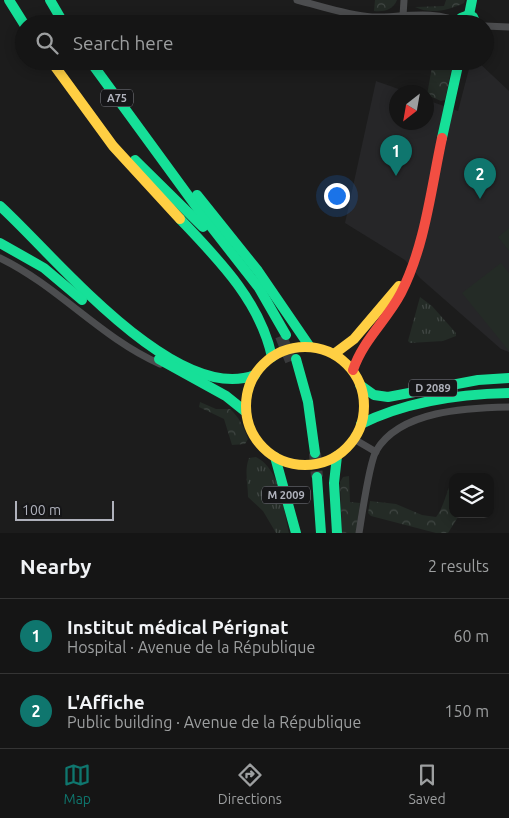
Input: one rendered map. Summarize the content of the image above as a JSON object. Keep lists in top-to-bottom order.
{
  "streets": {
    "main road": ["A75", "D 2089", "M 2009"]
  },
  "crossings": [
    ["D 2089", "M 2009"]
  ],
  "scale_bar": "100 m",
  "north": "bottom left",
  "page": {
    "search": "Search here",
    "pins": ["1", "2"],
    "scale": "100 m",
    "heading": ["Nearby", "2 results"],
    "list": [
      {
        "mark": "1",
        "name": "Institut médical Pérignat",
        "note": "Hospital · Avenue de la République",
        "value": "60 m"
      },
      {
        "mark": "2",
        "name": "L'Affiche",
        "note": "Public building · Avenue de la République",
        "value": "150 m"
      }
    ],
    "nav": ["Map", "Directions", "Saved"]
  }
}
